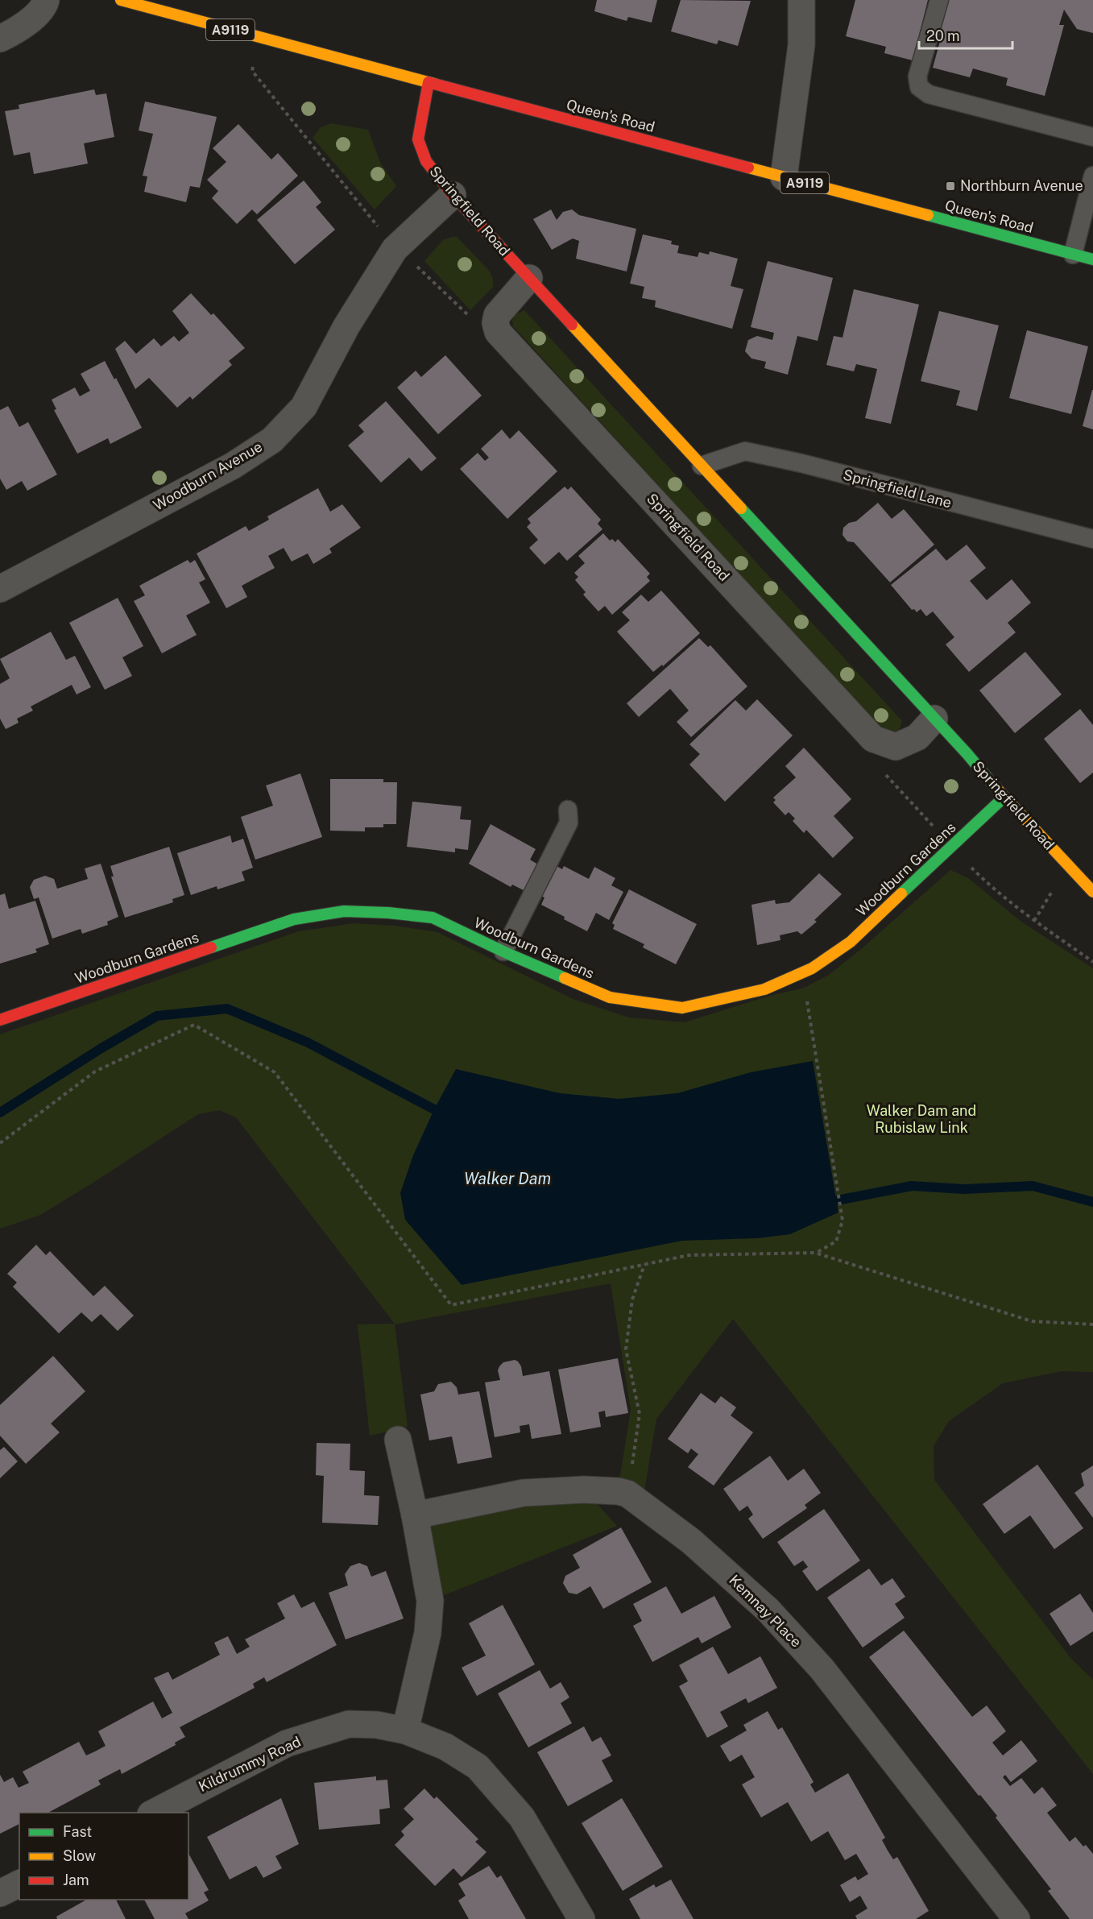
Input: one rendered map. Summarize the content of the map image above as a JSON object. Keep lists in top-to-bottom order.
{
  "streets": {
    "street": [
      "A9119",
      "Queen's Road",
      "Springfield Road",
      "Woodburn Avenue",
      "Woodburn Gardens",
      "Kemnay Place",
      "Kildrummy Road"
    ],
    "lane": ["Springfield Lane"]
  },
  "crossings": [
    ["Queen's Road", "Springfield Road"],
    ["Springfield Road", "Woodburn Avenue"],
    ["Springfield Road", "Springfield Lane"],
    ["Springfield Road", "Woodburn Gardens"]
  ],
  "water": ["Walker Dam"],
  "parks": ["Walker Dam and Rubislaw Link"],
  "places": {
    "transit": ["Northburn Avenue"]
  },
  "legend": ["Fast", "Slow", "Jam"],
  "scale_bar": "20 m"
}
